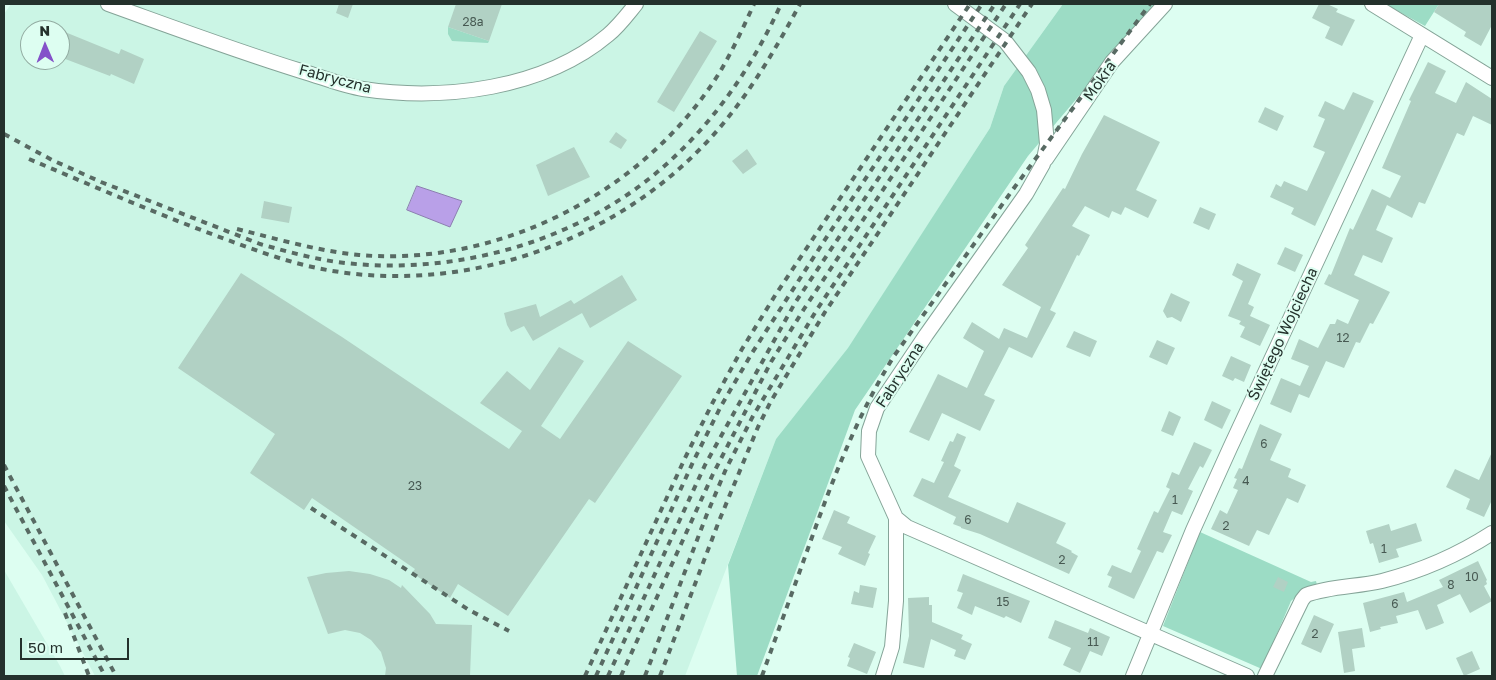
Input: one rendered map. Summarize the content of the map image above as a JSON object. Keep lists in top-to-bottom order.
{
  "streets": {
    "street": ["Fabryczna", "Mokra", "Świętego Wojciecha"]
  },
  "crossings": [
    ["Fabryczna", "Mokra"]
  ],
  "house_numbers": [
    "28a",
    "12",
    "6",
    "4",
    "23",
    "1",
    "6",
    "2",
    "1",
    "2",
    "10",
    "8",
    "15",
    "6",
    "2",
    "11"
  ],
  "scale_bar": "50 m",
  "north": "top"
}
